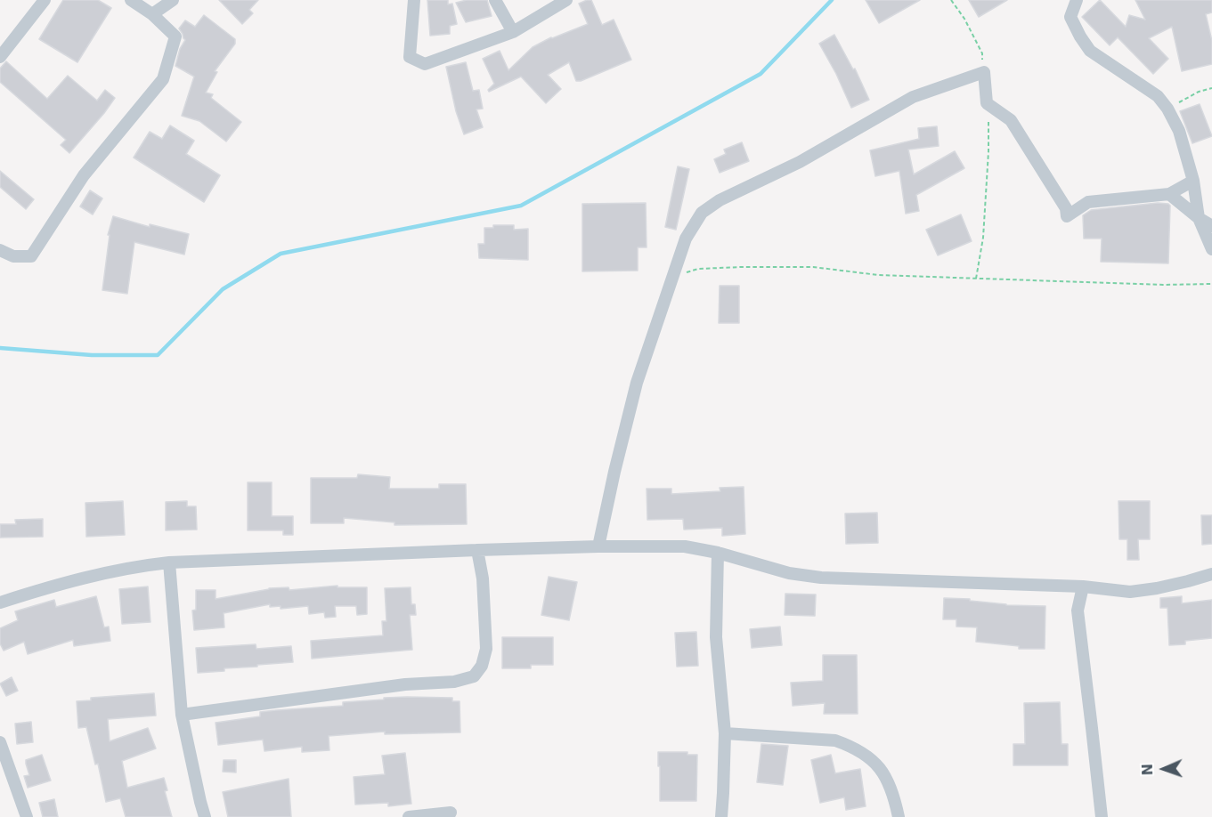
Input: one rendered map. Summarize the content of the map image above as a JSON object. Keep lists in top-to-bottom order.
{
  "north": "left"
}
